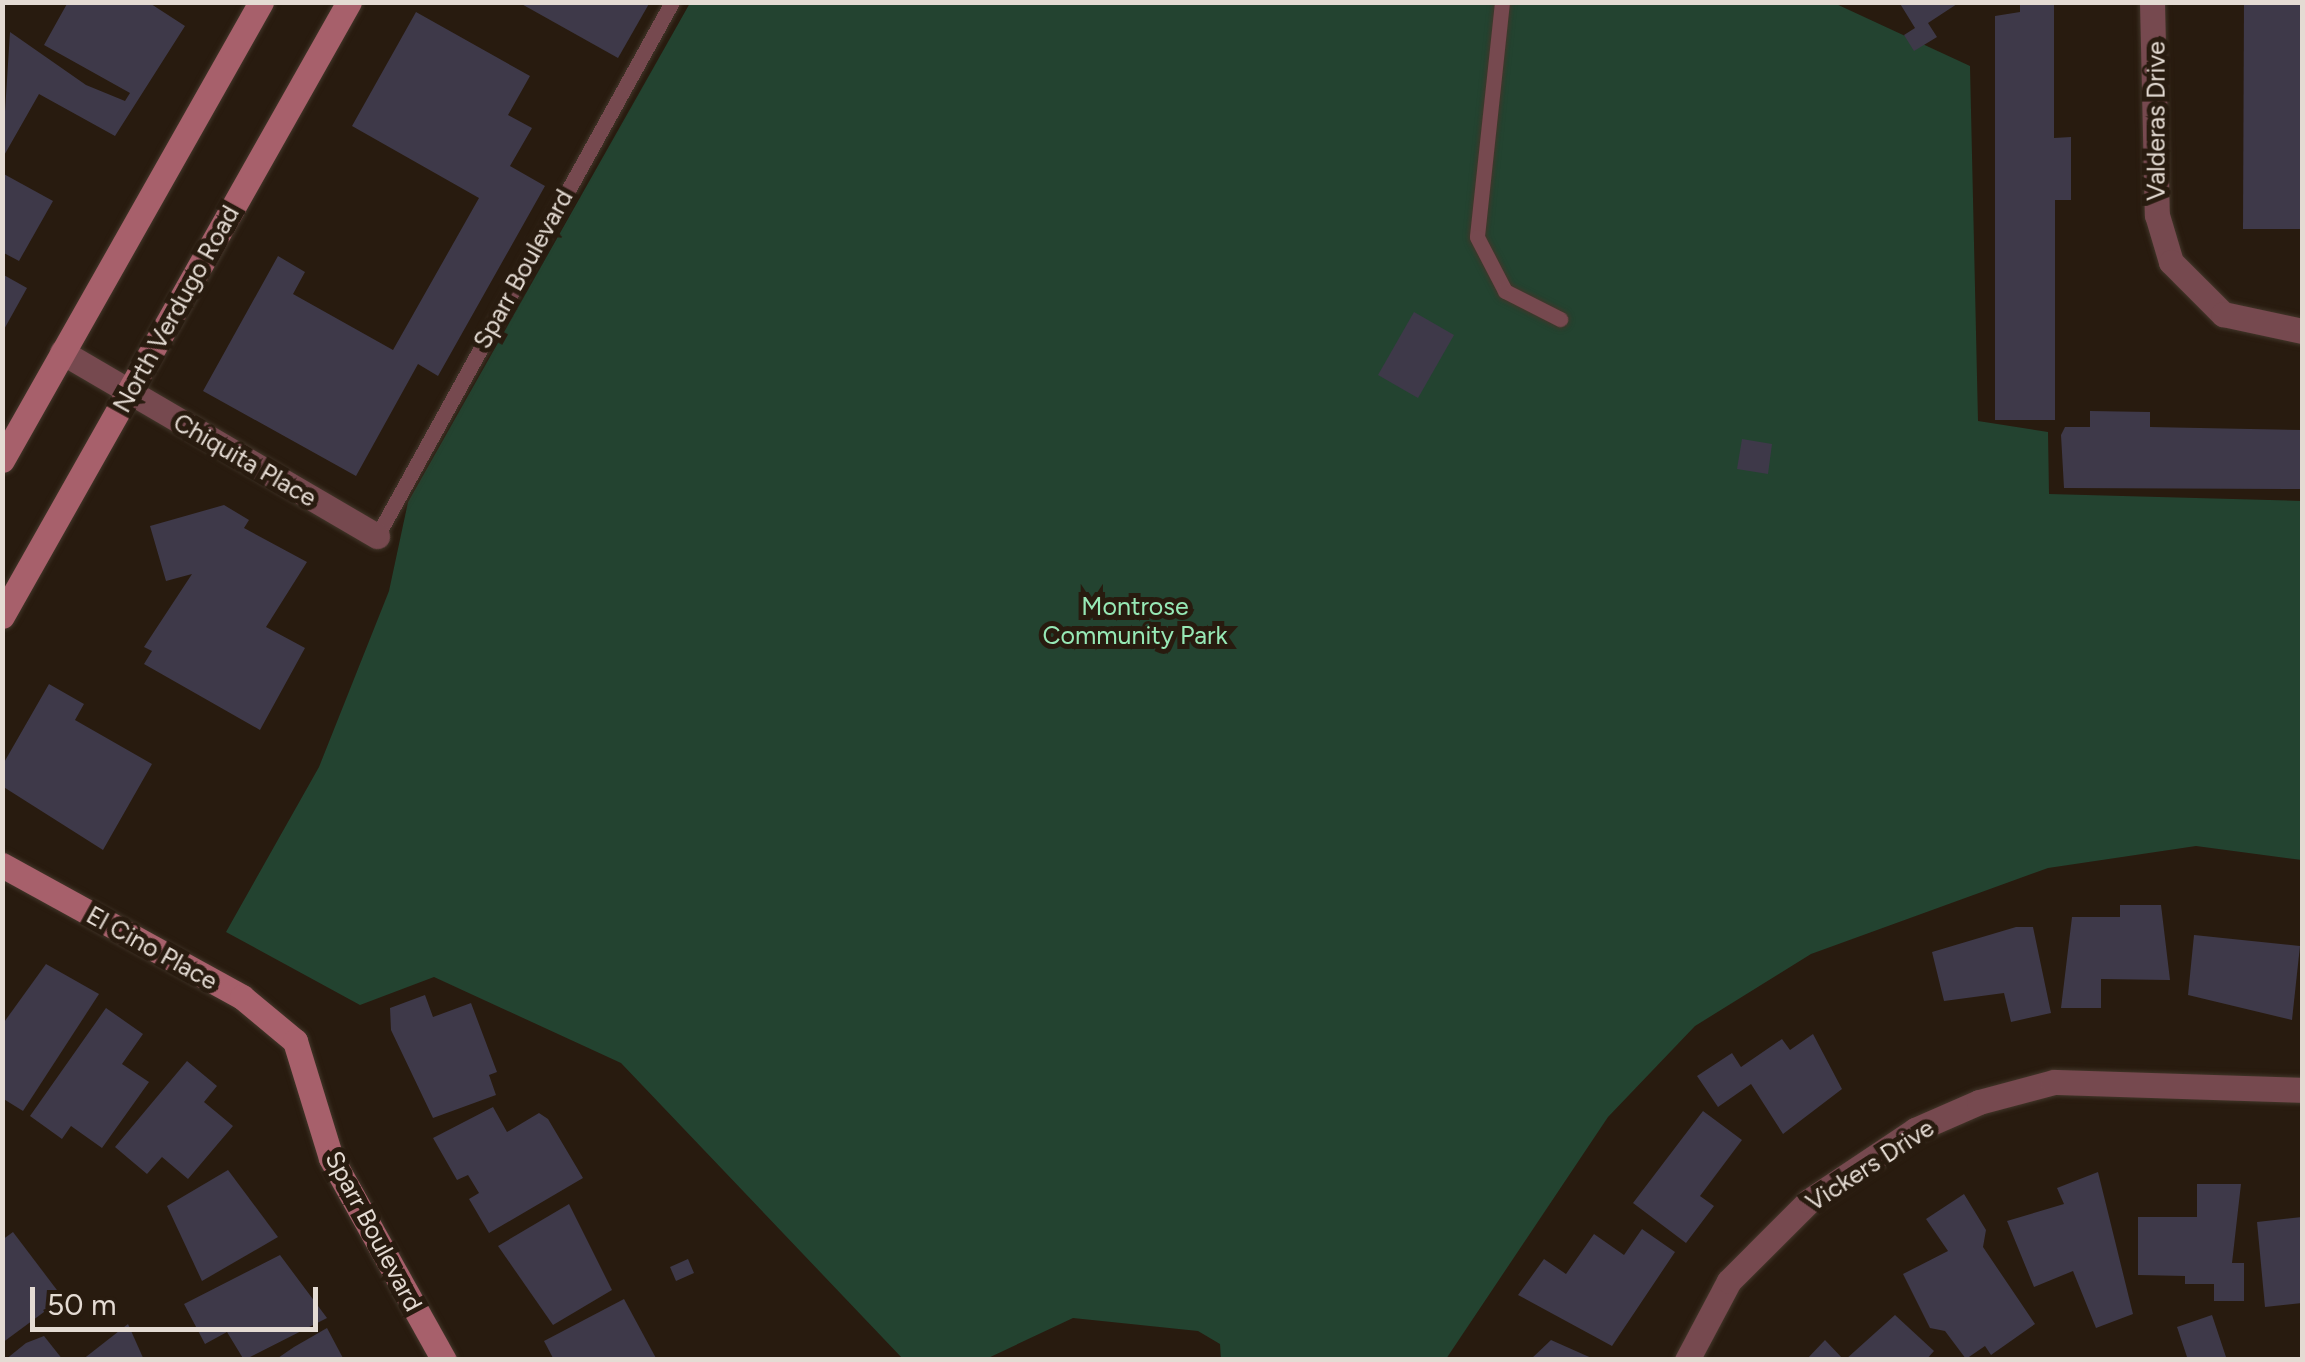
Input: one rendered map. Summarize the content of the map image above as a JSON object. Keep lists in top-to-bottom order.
{
  "streets": {
    "main road": ["Sparr Boulevard", "North Verdugo Road", "El Cino Place"],
    "street": ["Valderas Drive", "Chiquita Place", "Vickers Drive"]
  },
  "crossings": [
    ["Sparr Boulevard", "Chiquita Place"],
    ["Sparr Boulevard", "El Cino Place"],
    ["North Verdugo Road", "Chiquita Place"]
  ],
  "parks": ["Montrose Community Park"],
  "scale_bar": "50 m"
}
